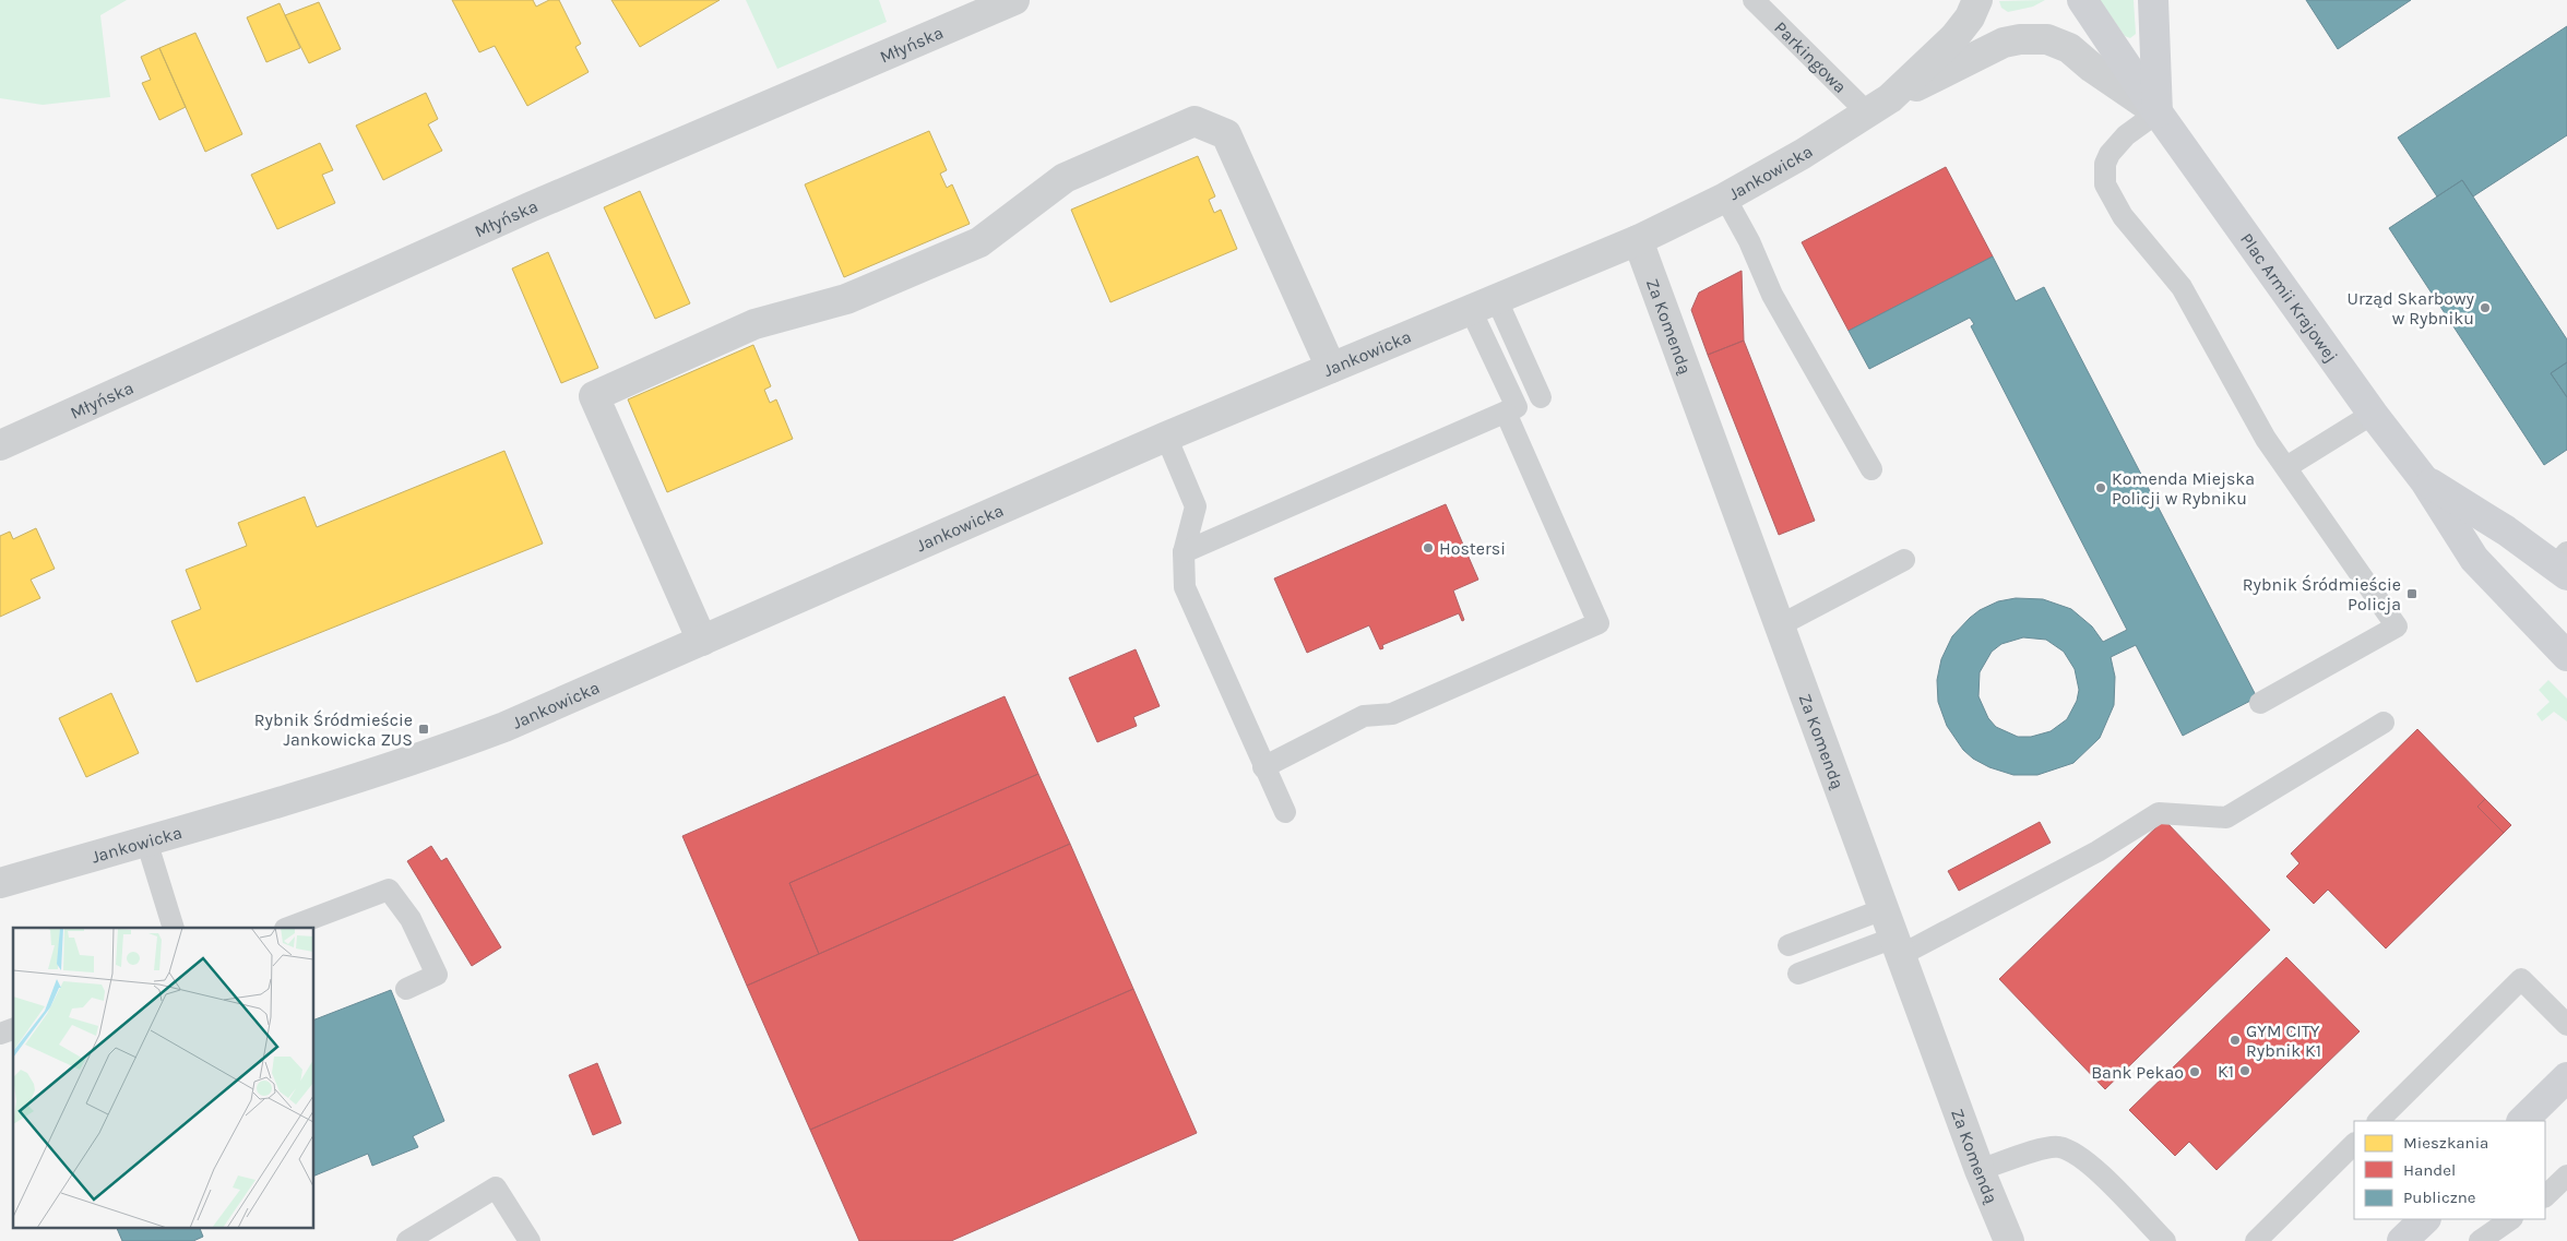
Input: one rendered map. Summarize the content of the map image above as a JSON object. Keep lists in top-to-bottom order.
{
  "streets": {
    "street": [
      "Młyńska",
      "Jankowicka",
      "Plac Armii Krajowej",
      "Za Komendą"
    ],
    "lane": ["Parkingowa"]
  },
  "crossings": [
    ["Parkingowa", "Jankowicka"],
    ["Jankowicka", "Za Komendą"]
  ],
  "places": {
    "other": [
      "Urząd Skarbowy w Rybniku",
      "Komenda Miejska Policji w Rybniku",
      "Hostersi",
      "GYM CITY Rybnik K1",
      "K1",
      "Bank Pekao"
    ],
    "transit": ["Rybnik Śródmieście Policja", "Rybnik Śródmieście Jankowicka ZUS"]
  },
  "legend": ["Mieszkania", "Handel", "Publiczne"]
}
